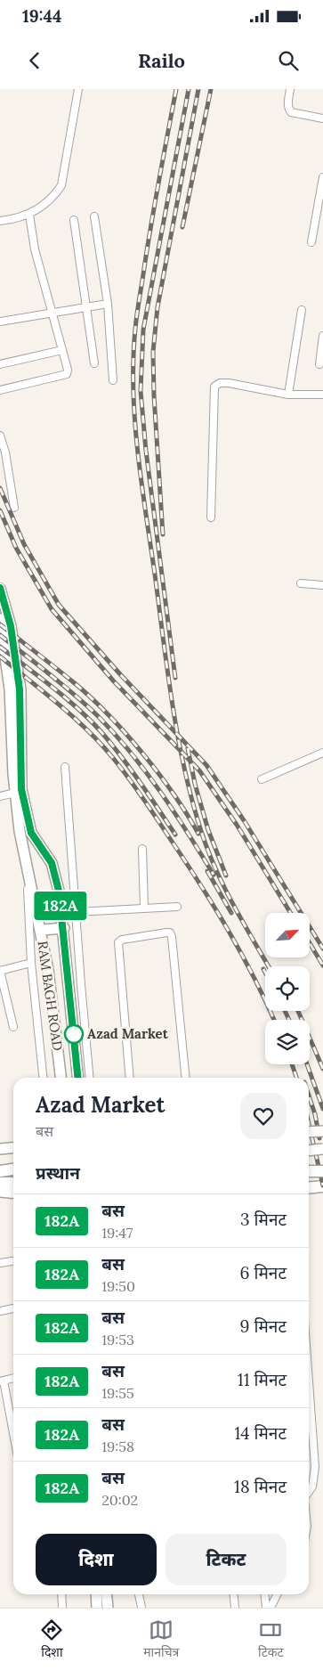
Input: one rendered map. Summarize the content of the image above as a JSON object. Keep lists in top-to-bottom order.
{
  "streets": {
    "main road": ["RAM BAGH ROAD"]
  },
  "places": ["Azad Market"],
  "lines": ["bus line 182A"],
  "north": "top right",
  "page": {
    "status": "19:44",
    "header": "Railo",
    "on_map": "182A",
    "heading": [
      ["Azad Market", "बस"],
      "प्रस्थान"
    ],
    "list": [
      {
        "mark": "182A",
        "name": "बस",
        "note": "19:47",
        "value": "3 मिनट"
      },
      {
        "mark": "182A",
        "name": "बस",
        "note": "19:50",
        "value": "6 मिनट"
      },
      {
        "mark": "182A",
        "name": "बस",
        "note": "19:53",
        "value": "9 मिनट"
      },
      {
        "mark": "182A",
        "name": "बस",
        "note": "19:55",
        "value": "11 मिनट"
      },
      {
        "mark": "182A",
        "name": "बस",
        "note": "19:58",
        "value": "14 मिनट"
      },
      {
        "mark": "182A",
        "name": "बस",
        "note": "20:02",
        "value": "18 मिनट"
      }
    ],
    "buttons": ["दिशा", "टिकट"],
    "tabs": ["दिशा", "मानचित्र", "टिकट"]
  }
}
